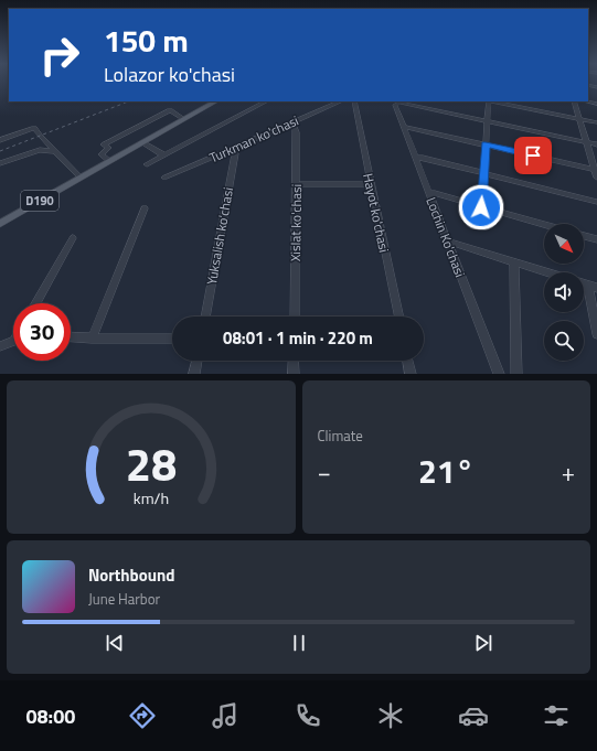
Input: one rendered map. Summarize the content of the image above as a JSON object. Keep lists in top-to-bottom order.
{
  "streets": {
    "main road": ["D190"],
    "street": [
      "Turkman ko'chasi",
      "Hayot ko'chasi",
      "Xislat ko'chasi",
      "Yuksalish ko'chasi",
      "Lochin Ko'chasi"
    ]
  },
  "crossings": [
    ["Turkman ko'chasi", "Xislat ko'chasi"],
    ["Turkman ko'chasi", "Yuksalish ko'chasi"]
  ],
  "north": "bottom right",
  "page": {
    "turn": ["150 m", "Lolazor ko'chasi"],
    "limit": "30",
    "trip": "08:01 · 1 min · 220 m",
    "tile": "Climate",
    "heat": ["−", "21°", "+"],
    "song": ["Northbound", "June Harbor"],
    "tabs": "08:00",
    "gauge": ["28", "km/h"]
  }
}
